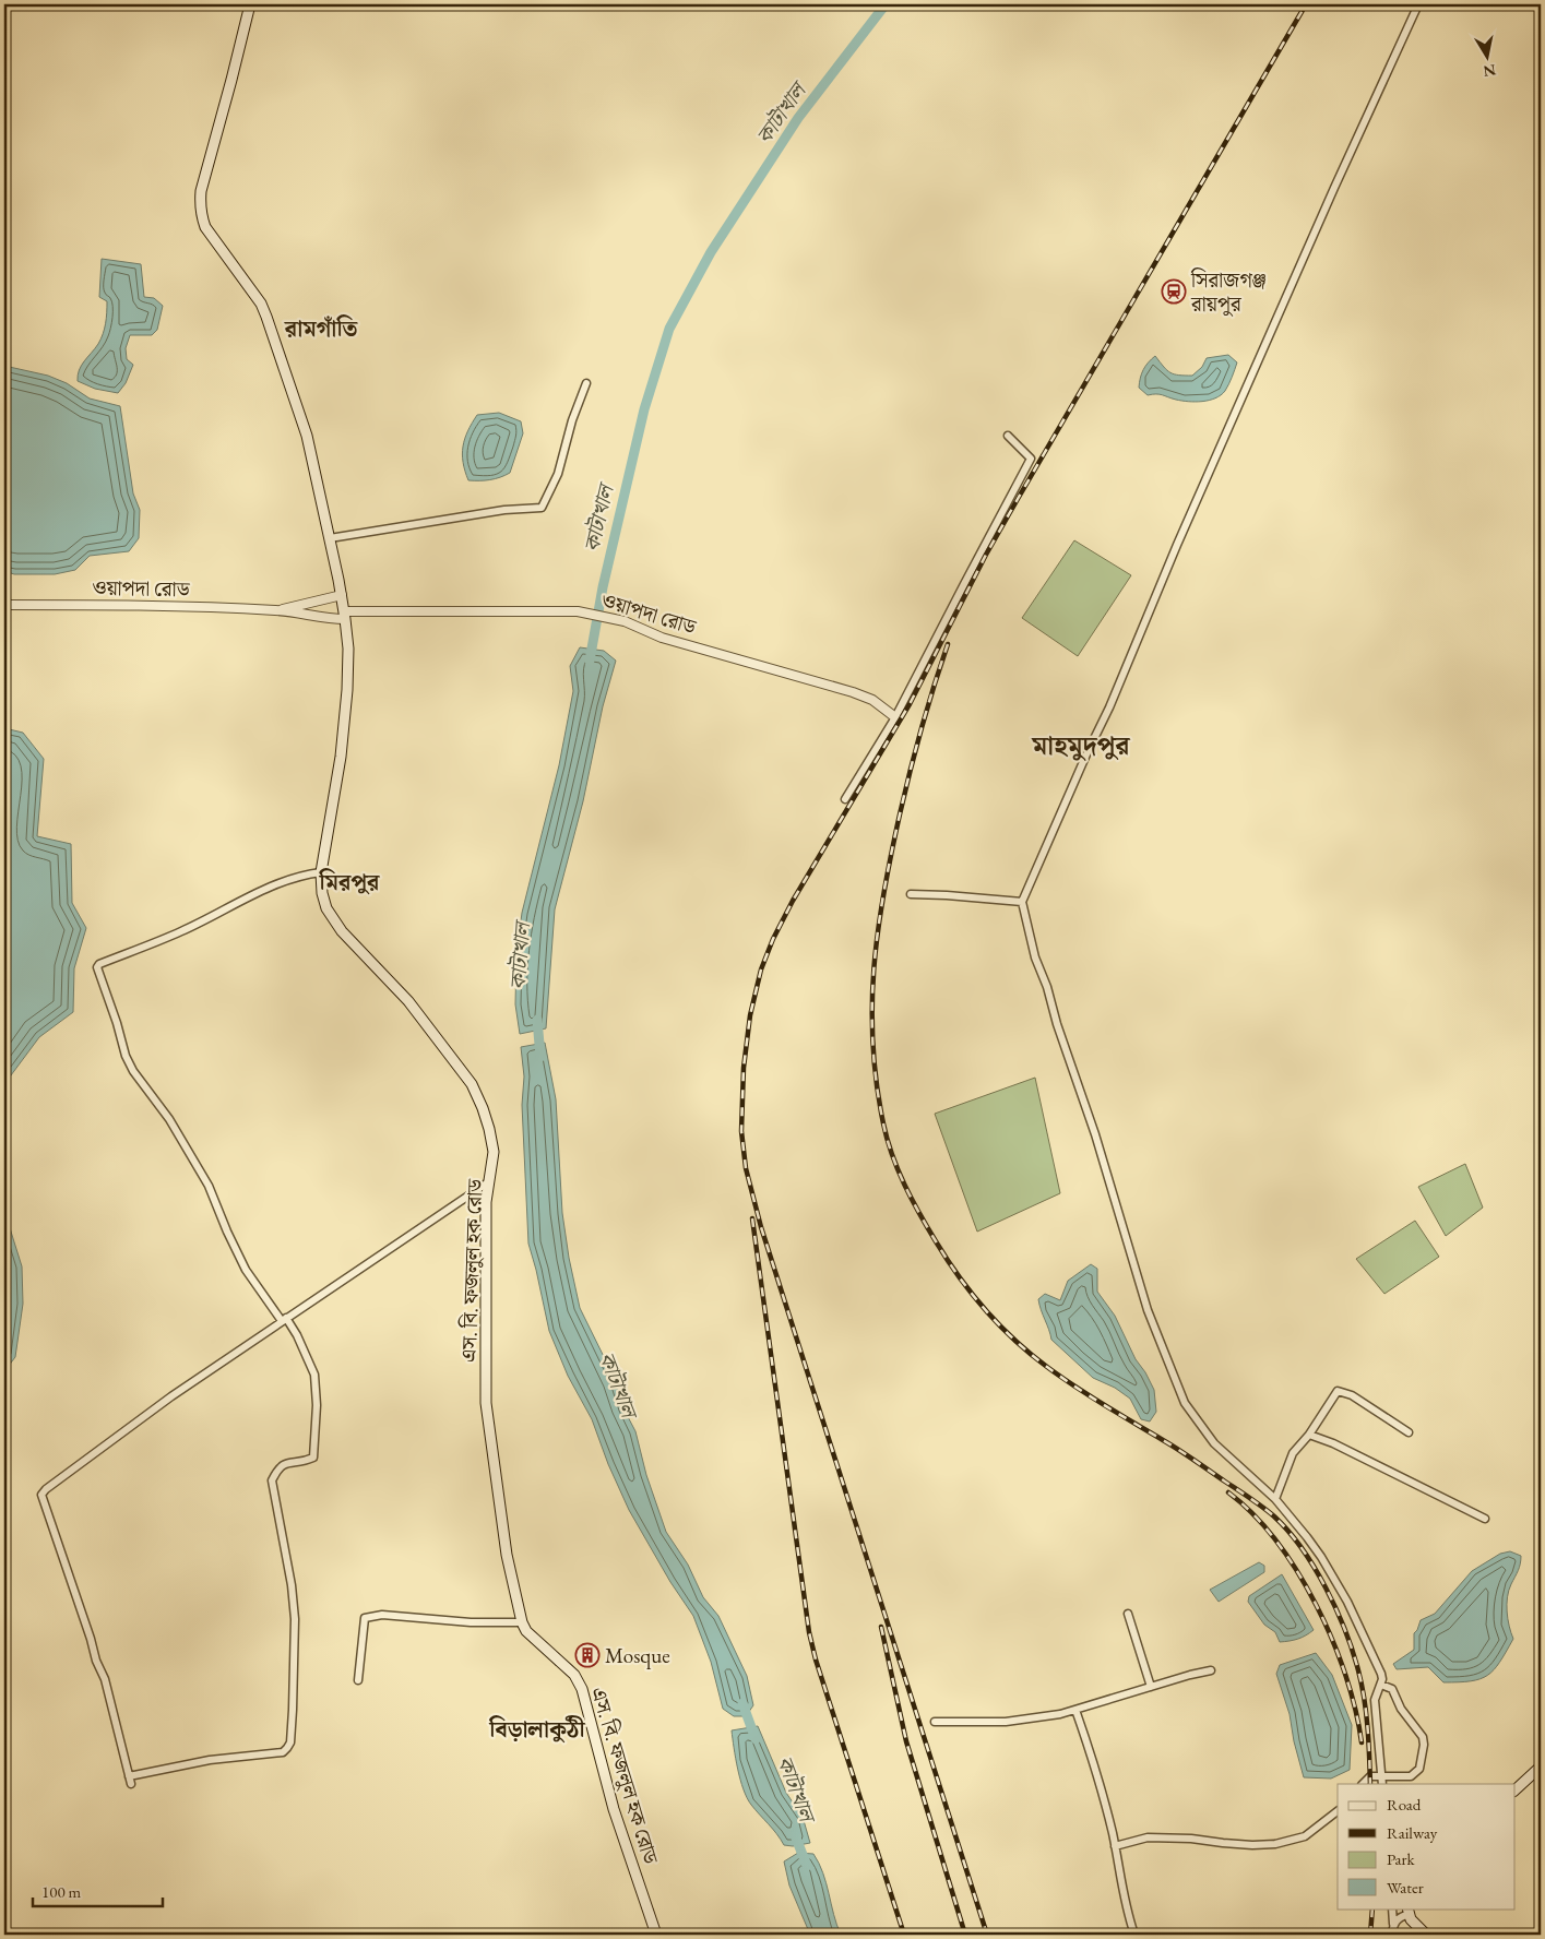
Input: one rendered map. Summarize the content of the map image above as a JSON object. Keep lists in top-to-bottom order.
{
  "streets": {
    "main road": ["এস. বি. ফজলুল হক রোড"],
    "street": ["ওয়াপদা রোড"]
  },
  "crossings": [
    ["ওয়াপদা রোড", "এস. বি. ফজলুল হক রোড"]
  ],
  "districts": [
    "রামগাঁতি",
    "মাহমুদপুর",
    "মিরপুর",
    "বিড়ালাকুঠী"
  ],
  "water": ["কাটাখাল"],
  "places": {
    "station": ["সিরাজগঞ্জ রায়পুর"],
    "building": ["Mosque"]
  },
  "legend": [
    "Road",
    "Railway",
    "Park",
    "Water"
  ],
  "scale_bar": "100 m",
  "north": "bottom"
}
